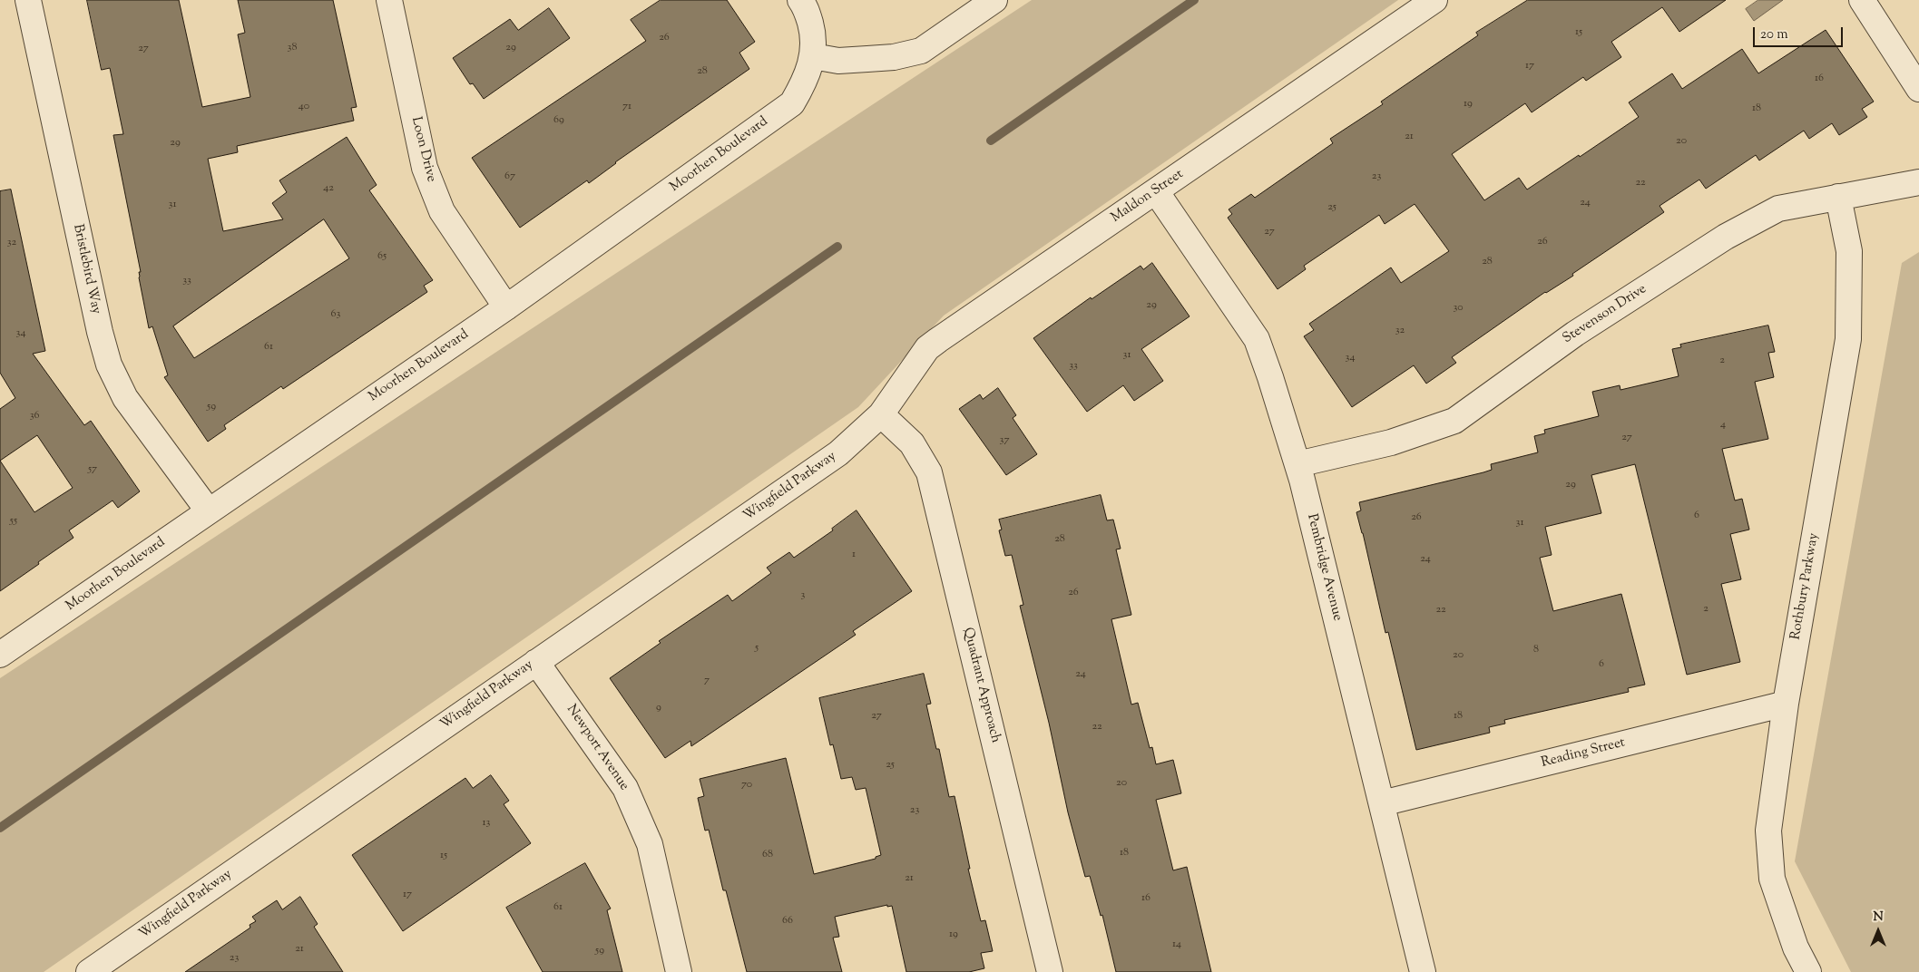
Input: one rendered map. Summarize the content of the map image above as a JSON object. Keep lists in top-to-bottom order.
{
  "streets": {
    "street": [
      "Loon Drive",
      "Moorhen Boulevard",
      "Maldon Street",
      "Bristlebird Way",
      "Stevenson Drive",
      "Wingfield Parkway",
      "Pembridge Avenue",
      "Rothbury Parkway",
      "Quadrant Approach",
      "Newport Avenue",
      "Reading Street"
    ]
  },
  "crossings": [
    ["Loon Drive", "Moorhen Boulevard"],
    ["Moorhen Boulevard", "Bristlebird Way"],
    ["Maldon Street", "Wingfield Parkway"],
    ["Maldon Street", "Pembridge Avenue"],
    ["Maldon Street", "Quadrant Approach"],
    ["Stevenson Drive", "Pembridge Avenue"],
    ["Stevenson Drive", "Rothbury Parkway"],
    ["Wingfield Parkway", "Quadrant Approach"],
    ["Wingfield Parkway", "Newport Avenue"],
    ["Pembridge Avenue", "Reading Street"],
    ["Rothbury Parkway", "Reading Street"]
  ],
  "house_numbers": [
    "15",
    "26",
    "38",
    "29",
    "27",
    "17",
    "28",
    "16",
    "19",
    "40",
    "71",
    "18",
    "69",
    "21",
    "20",
    "29",
    "67",
    "23",
    "22",
    "42",
    "24",
    "31",
    "25",
    "27",
    "26",
    "32",
    "65",
    "28",
    "33",
    "29",
    "30",
    "63",
    "32",
    "34",
    "61",
    "31",
    "34",
    "2",
    "33",
    "59",
    "36",
    "4",
    "27",
    "37",
    "57",
    "29",
    "6",
    "26",
    "55",
    "31",
    "28",
    "1",
    "24",
    "26",
    "3",
    "2",
    "22",
    "5",
    "8",
    "20",
    "6",
    "24",
    "7",
    "9",
    "27",
    "18",
    "22",
    "25",
    "20",
    "70",
    "23",
    "13",
    "18",
    "68",
    "15",
    "21",
    "17",
    "16",
    "61",
    "66",
    "19",
    "14",
    "21",
    "59",
    "23"
  ],
  "scale_bar": "20 m",
  "north": "top"
}
